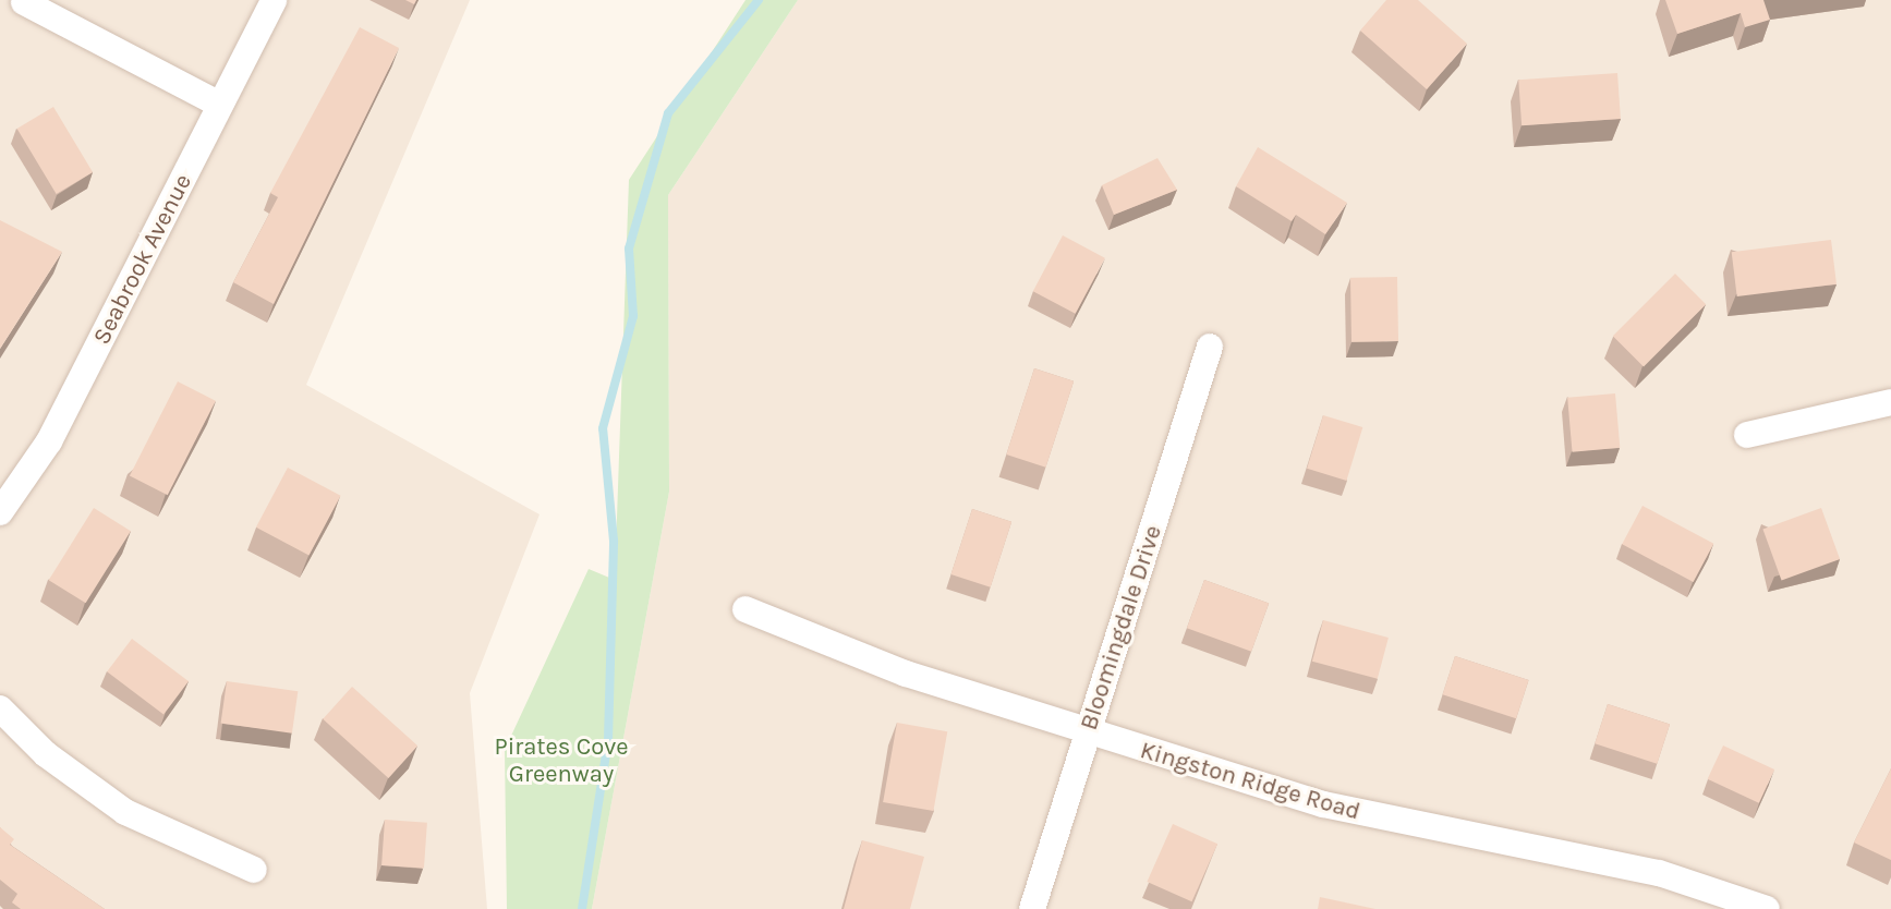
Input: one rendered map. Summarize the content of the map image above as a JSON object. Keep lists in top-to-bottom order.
{
  "streets": {
    "street": ["Seabrook Avenue", "Bloomingdale Drive", "Kingston Ridge Road"]
  },
  "crossings": [
    ["Bloomingdale Drive", "Kingston Ridge Road"]
  ],
  "parks": ["Pirates Cove Greenway"]
}
